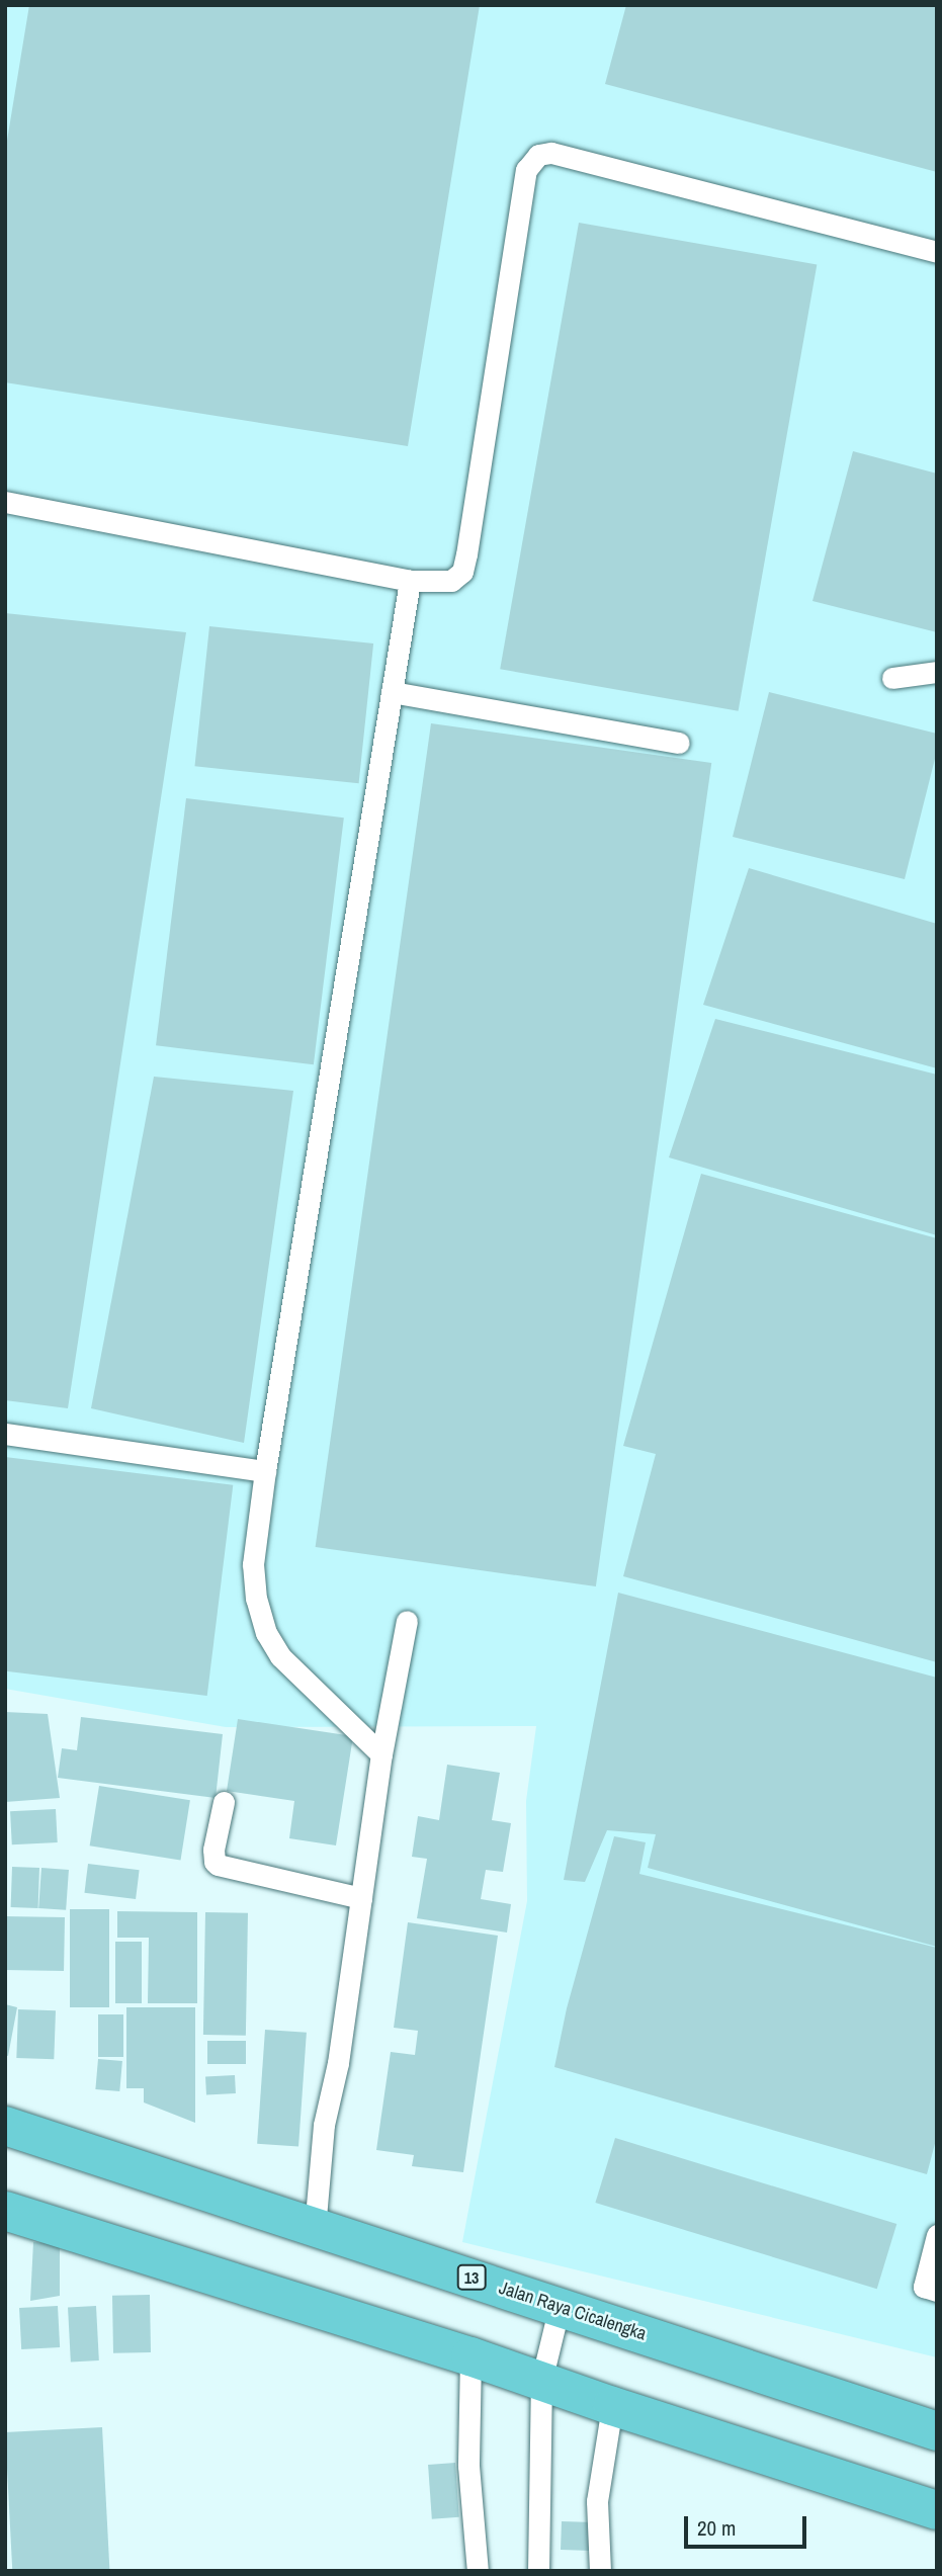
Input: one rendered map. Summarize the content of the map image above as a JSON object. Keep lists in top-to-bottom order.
{
  "streets": {
    "highway": ["13", "Jalan Raya Cicalengka"]
  },
  "scale_bar": "20 m"
}
